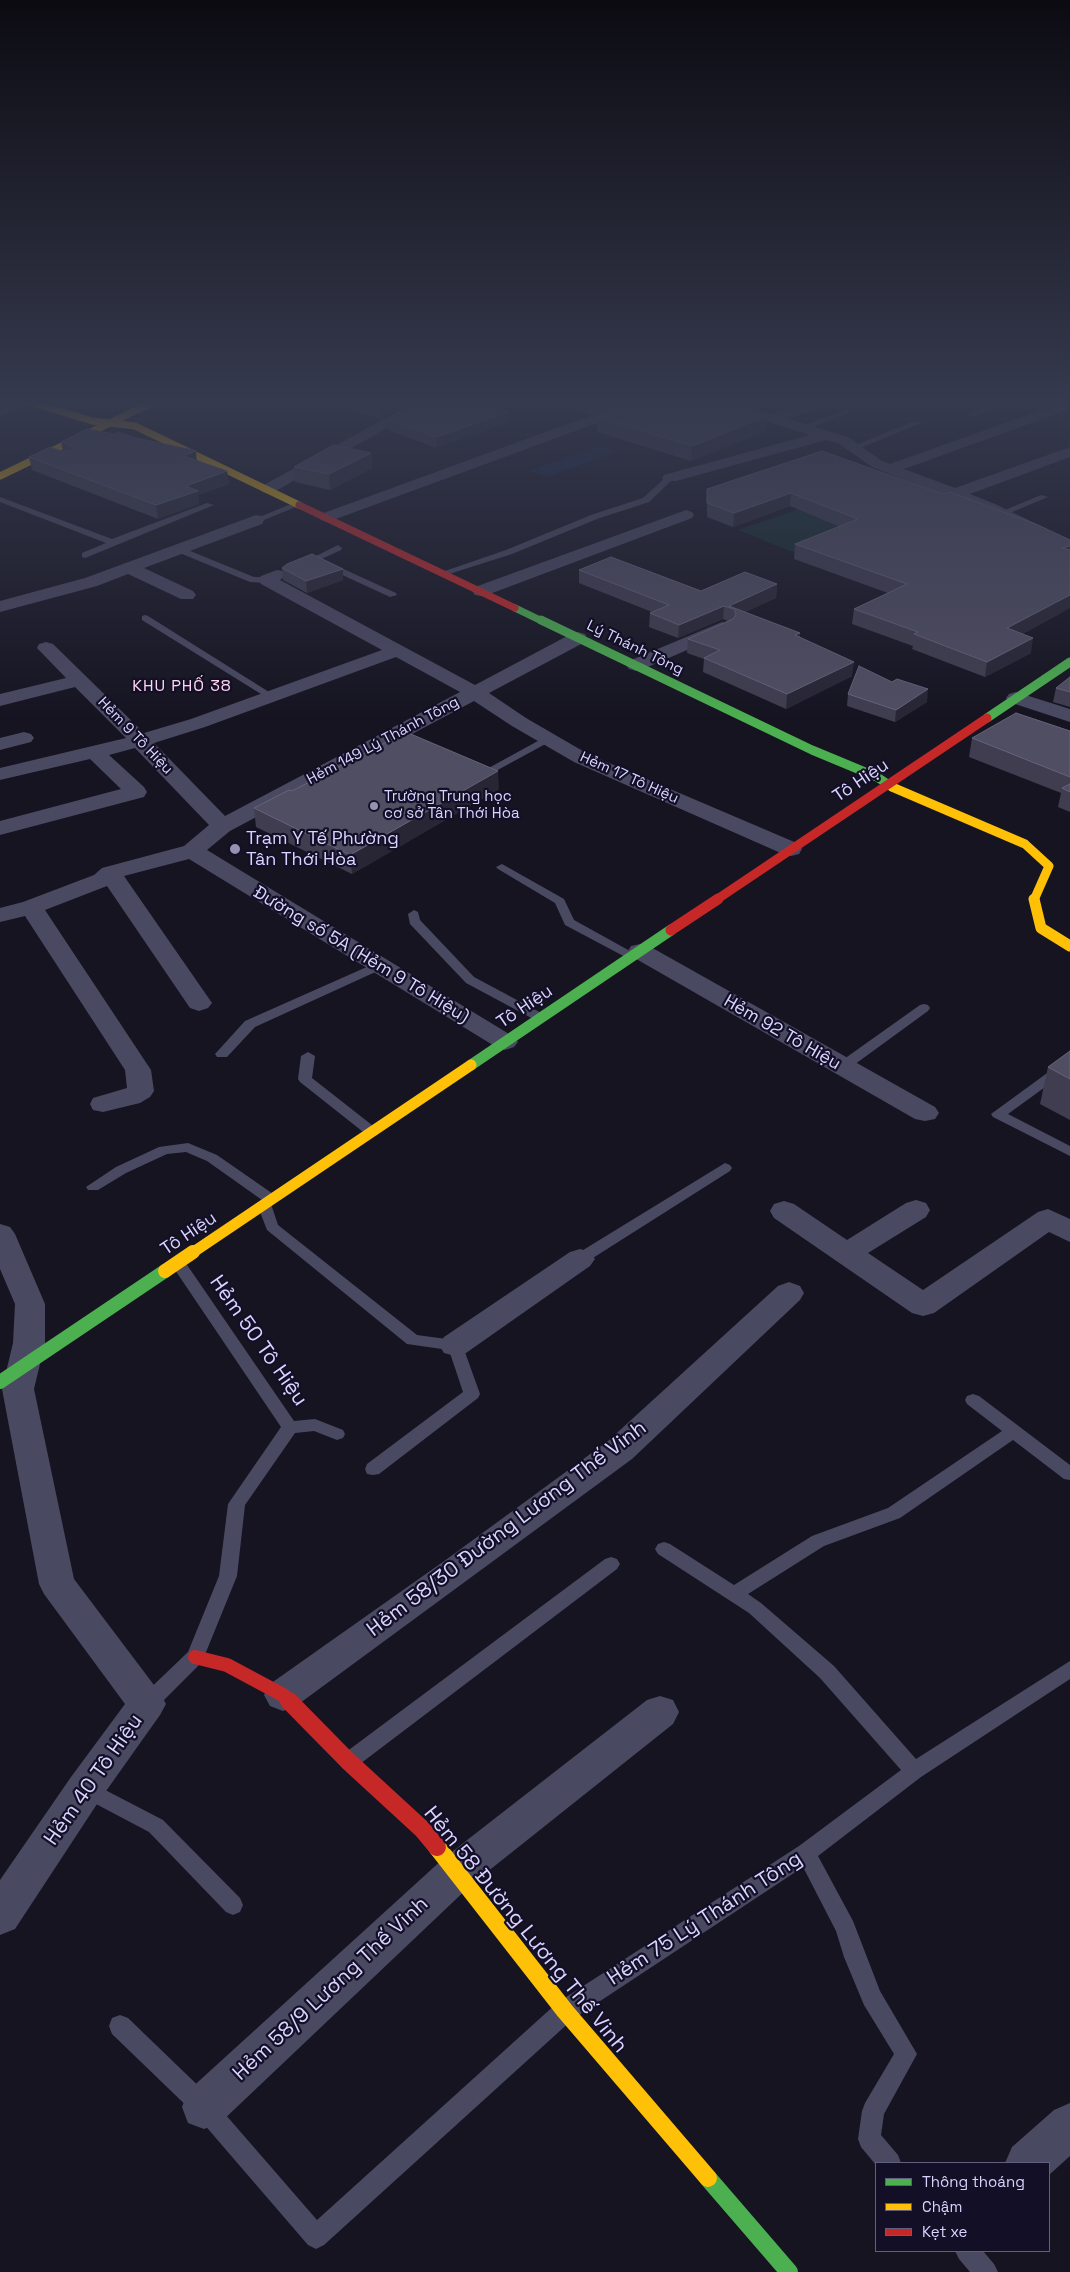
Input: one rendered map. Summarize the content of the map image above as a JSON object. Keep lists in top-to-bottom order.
{
  "streets": {
    "street": [
      "Lý Thánh Tông",
      "Hẻm 9 Tô Hiệu",
      "Hẻm 149 Lý Thánh Tông",
      "Hẻm 17 Tô Hiệu",
      "Tô Hiệu",
      "Đường số 5A (Hẻm 9 Tô Hiệu)",
      "Hẻm 92 Tô Hiệu",
      "Hẻm 58/30 Đường Lương Thế Vinh",
      "Hẻm 40 Tô Hiệu",
      "Hẻm 58 Đường Lương Thế Vinh",
      "Hẻm 58/9 Lương Thế Vinh"
    ],
    "lane": ["Hẻm 50 Tô Hiệu", "Hẻm 75 Lý Thánh Tông"]
  },
  "crossings": [
    ["Lý Thánh Tông", "Hẻm 149 Lý Thánh Tông"],
    ["Lý Thánh Tông", "Tô Hiệu"],
    ["Hẻm 9 Tô Hiệu", "Hẻm 149 Lý Thánh Tông"],
    ["Hẻm 149 Lý Thánh Tông", "Hẻm 17 Tô Hiệu"],
    ["Hẻm 149 Lý Thánh Tông", "Đường số 5A (Hẻm 9 Tô Hiệu)"],
    ["Hẻm 17 Tô Hiệu", "Tô Hiệu"],
    ["Tô Hiệu", "Đường số 5A (Hẻm 9 Tô Hiệu)"],
    ["Tô Hiệu", "Hẻm 92 Tô Hiệu"],
    ["Tô Hiệu", "Hẻm 50 Tô Hiệu"],
    ["Tô Hiệu", "Hẻm 40 Tô Hiệu"],
    ["Hẻm 50 Tô Hiệu", "Hẻm 40 Tô Hiệu"],
    ["Hẻm 50 Tô Hiệu", "Hẻm 58 Đường Lương Thế Vinh"],
    ["Hẻm 58/30 Đường Lương Thế Vinh", "Hẻm 58 Đường Lương Thế Vinh"],
    ["Hẻm 75 Lý Thánh Tông", "Hẻm 58 Đường Lương Thế Vinh"],
    ["Hẻm 75 Lý Thánh Tông", "Hẻm 58/9 Lương Thế Vinh"],
    ["Hẻm 58 Đường Lương Thế Vinh", "Hẻm 58/9 Lương Thế Vinh"]
  ],
  "districts": ["KHU PHỐ 38"],
  "places": ["Trường Trung học cơ sở Tân Thới Hòa", "Trạm Y Tế Phường Tân Thới Hòa"],
  "legend": ["Thông thoáng", "Chậm", "Kẹt xe"]
}
